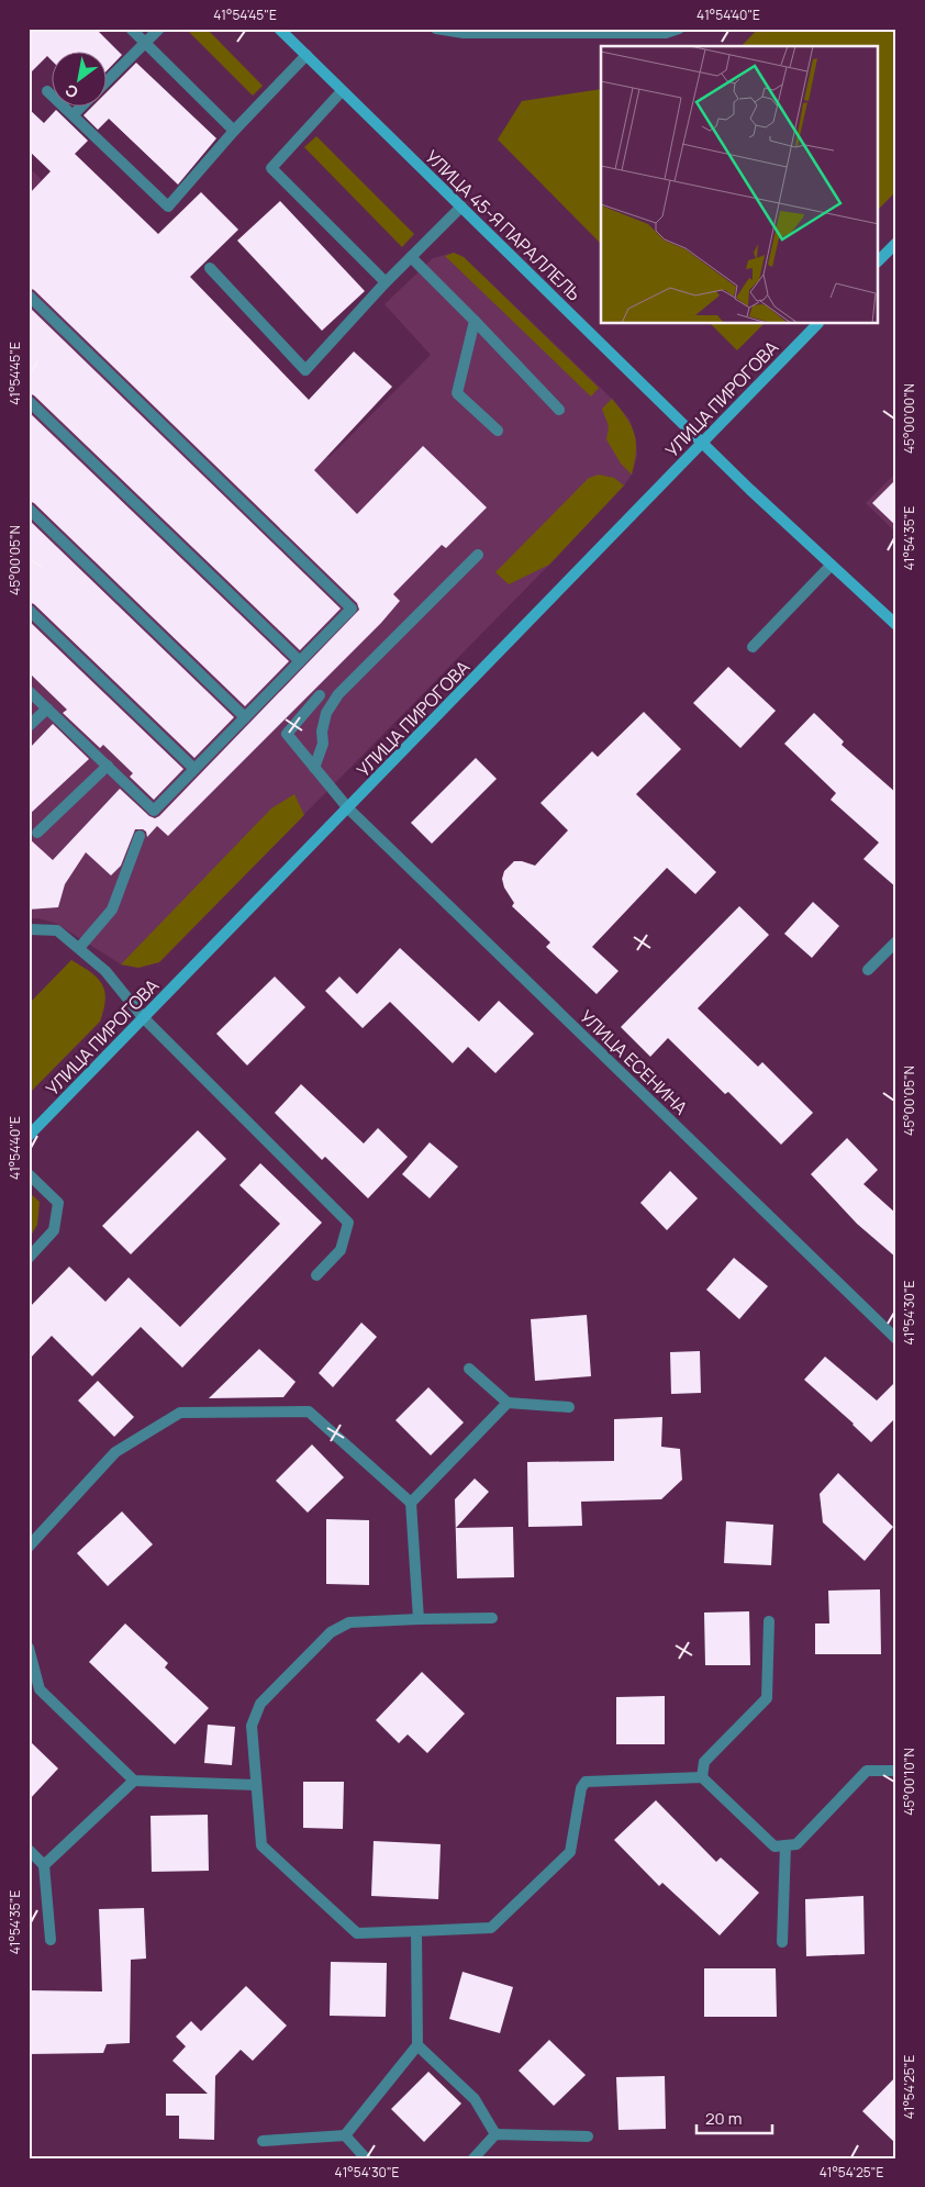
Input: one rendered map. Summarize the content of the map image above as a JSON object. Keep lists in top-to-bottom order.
{
  "streets": {
    "main road": ["УЛИЦА 45-Я ПАРАЛЛЕЛЬ", "УЛИЦА ПИРОГОВА"],
    "street": ["УЛИЦА ЕСЕНИНА"]
  },
  "crossings": [
    ["УЛИЦА 45-Я ПАРАЛЛЕЛЬ", "УЛИЦА ПИРОГОВА"],
    ["УЛИЦА ПИРОГОВА", "УЛИЦА ЕСЕНИНА"]
  ],
  "scale_bar": "20 m",
  "north": "bottom left",
  "coordinates": [
    "41°54'45\"E",
    "41°54'40\"E",
    "45°00'00\"N",
    "41°54'35\"E",
    "45°00'05\"N",
    "41°54'30\"E",
    "45°00'10\"N",
    "41°54'25\"E"
  ]
}
